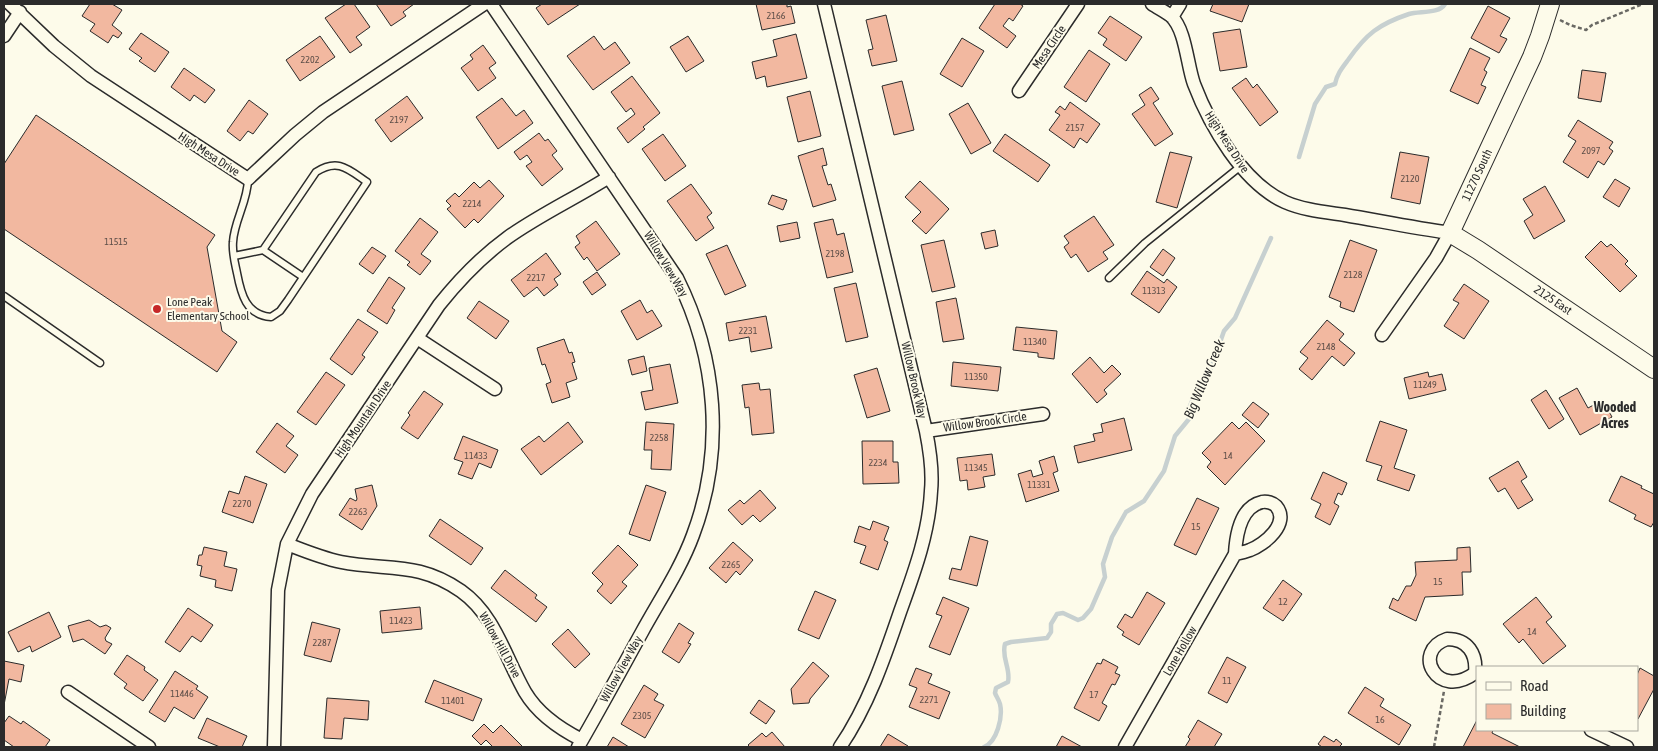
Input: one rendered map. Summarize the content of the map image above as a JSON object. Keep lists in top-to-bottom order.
{
  "streets": {
    "street": [
      "Mesa Circle",
      "High Mesa Drive",
      "11270 South",
      "Willow View Way",
      "2125 East",
      "Willow Brook Way",
      "High Mountain Drive",
      "Willow Brook Circle",
      "Willow Hill Drive",
      "Lone Hollow"
    ]
  },
  "crossings": [
    ["High Mesa Drive", "11270 South"],
    ["High Mesa Drive", "2125 East"],
    ["11270 South", "2125 East"],
    ["Willow View Way", "High Mountain Drive"],
    ["Willow View Way", "Willow Hill Drive"],
    ["Willow Brook Way", "Willow Brook Circle"],
    ["High Mountain Drive", "Willow Hill Drive"]
  ],
  "districts": ["Wooded Acres"],
  "water": ["Big Willow Creek"],
  "places": ["Lone Peak Elementary School"],
  "house_numbers": [
    "2166",
    "2202",
    "2197",
    "2157",
    "2097",
    "2120",
    "2214",
    "11515",
    "2198",
    "2128",
    "2217",
    "11313",
    "2231",
    "11340",
    "2148",
    "11350",
    "11249",
    "2258",
    "11433",
    "14",
    "2234",
    "11345",
    "11331",
    "2270",
    "2263",
    "15",
    "2265",
    "15",
    "12",
    "11423",
    "14",
    "2287",
    "11",
    "11446",
    "17",
    "2271",
    "11401",
    "2305",
    "16"
  ],
  "legend": ["Road", "Building"]
}
